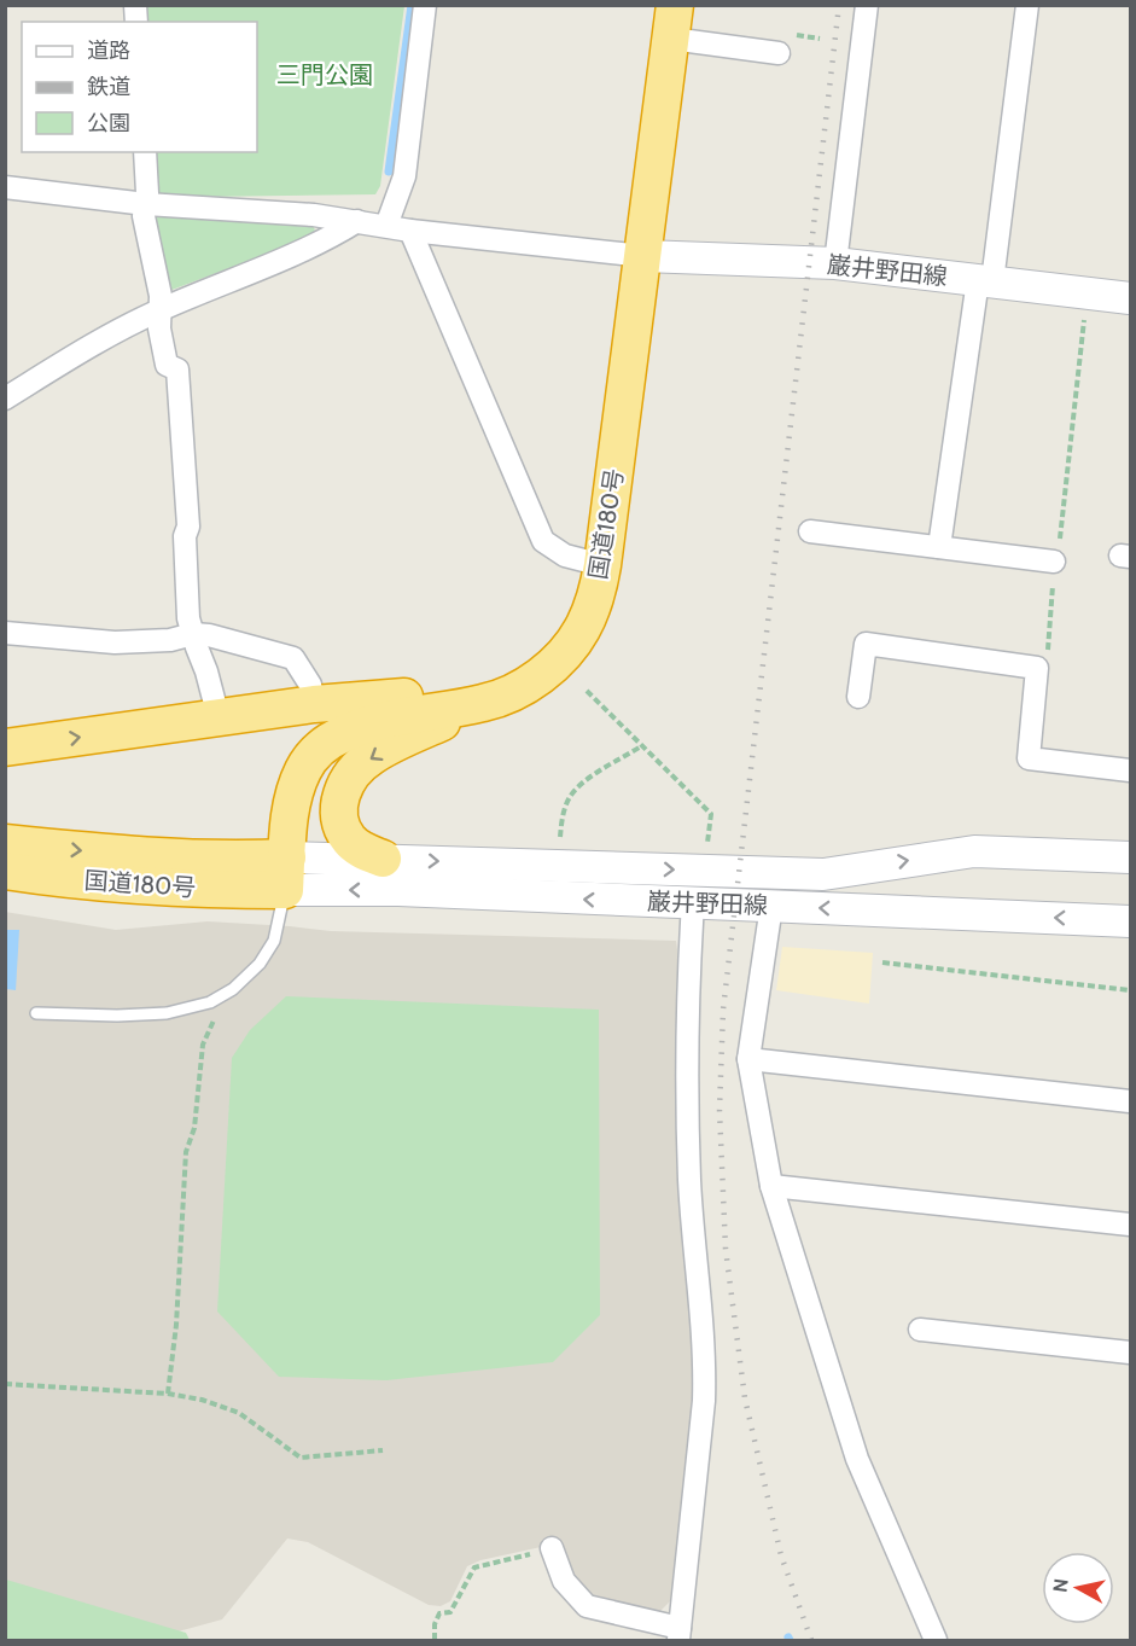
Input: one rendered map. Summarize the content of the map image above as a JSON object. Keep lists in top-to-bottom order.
{
  "streets": {
    "highway": ["国道180号"],
    "main road": ["巌井野田線"]
  },
  "crossings": [
    ["巌井野田線", "国道180号"]
  ],
  "parks": ["三門公園"],
  "legend": ["道路", "鉄道", "公園"],
  "north": "left"
}
